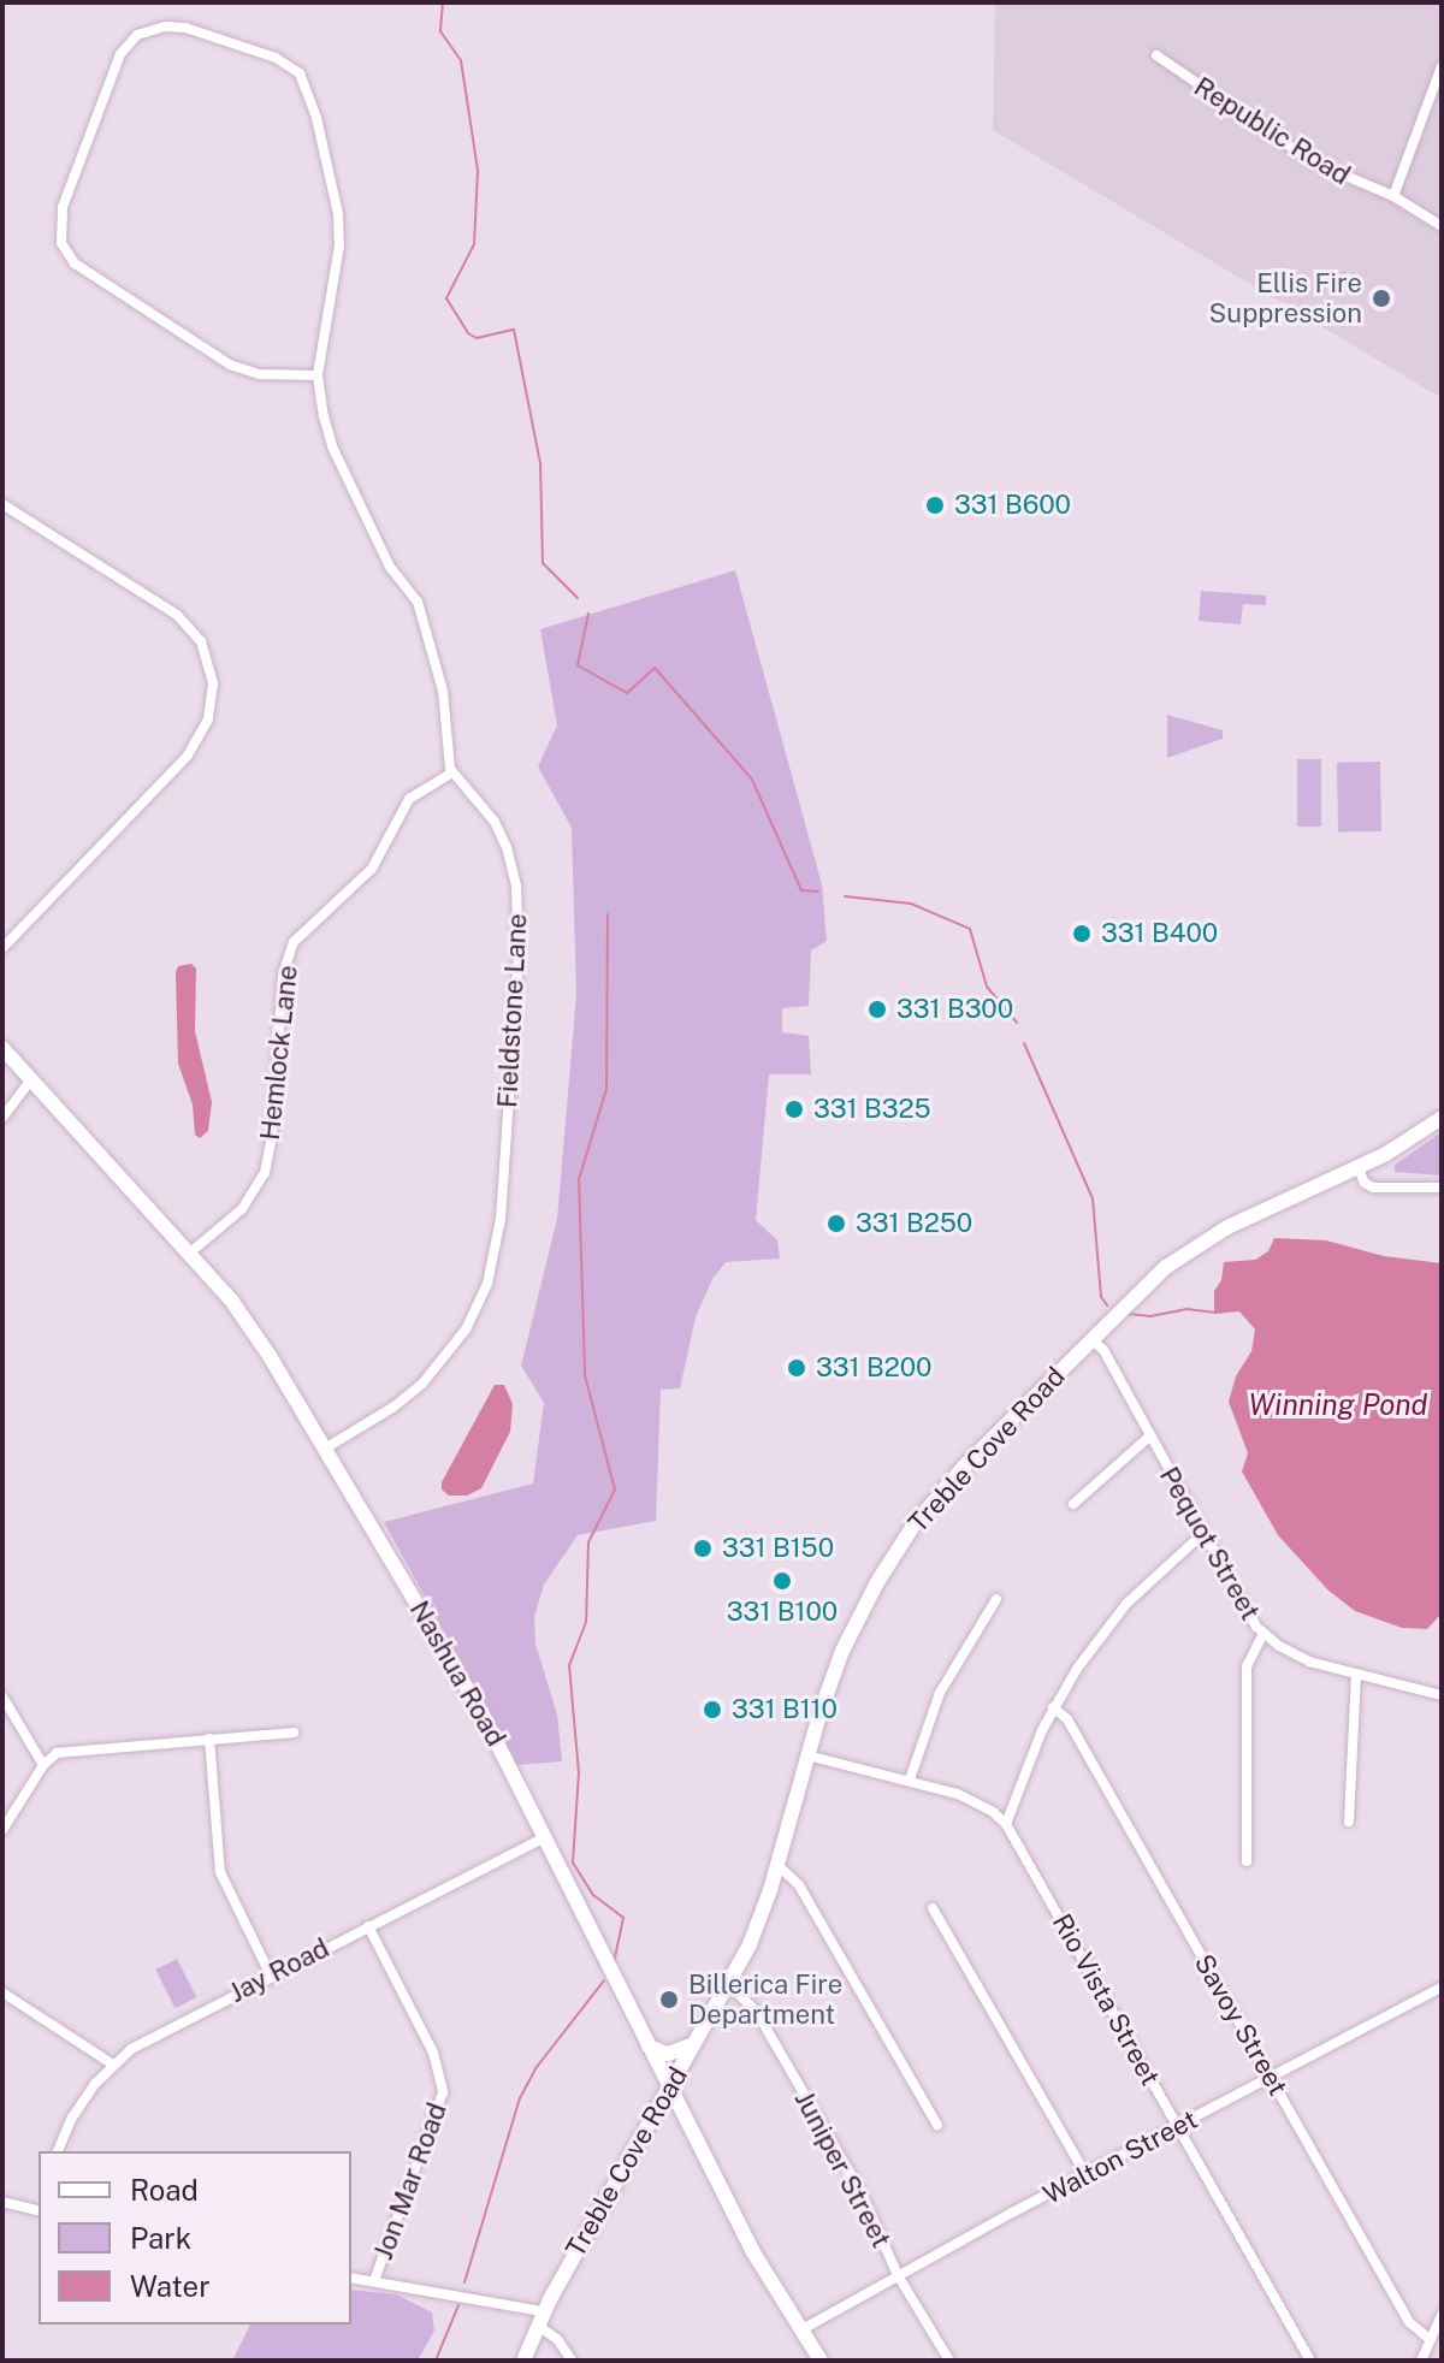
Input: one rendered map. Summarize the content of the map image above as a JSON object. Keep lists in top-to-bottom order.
{
  "streets": {
    "main road": ["Treble Cove Road", "Nashua Road"],
    "street": [
      "Republic Road",
      "Fieldstone Lane",
      "Hemlock Lane",
      "Pequot Street",
      "Jay Road",
      "Rio Vista Street",
      "Savoy Street",
      "Walton Street",
      "Juniper Street",
      "Jon Mar Road"
    ]
  },
  "crossings": [
    ["Fieldstone Lane", "Hemlock Lane"],
    ["Fieldstone Lane", "Nashua Road"],
    ["Hemlock Lane", "Nashua Road"],
    ["Treble Cove Road", "Pequot Street"],
    ["Treble Cove Road", "Nashua Road"],
    ["Treble Cove Road", "Rio Vista Street"],
    ["Treble Cove Road", "Juniper Street"],
    ["Nashua Road", "Jay Road"],
    ["Nashua Road", "Walton Street"],
    ["Jay Road", "Jon Mar Road"],
    ["Rio Vista Street", "Walton Street"],
    ["Savoy Street", "Walton Street"],
    ["Walton Street", "Juniper Street"]
  ],
  "water": ["Winning Pond"],
  "places": [
    "Ellis Fire Suppression",
    "331 B600",
    "331 B400",
    "331 B300",
    "331 B325",
    "331 B250",
    "331 B200",
    "331 B150",
    "331 B100",
    "331 B110",
    "Billerica Fire Department"
  ],
  "legend": ["Road", "Park", "Water"]
}
